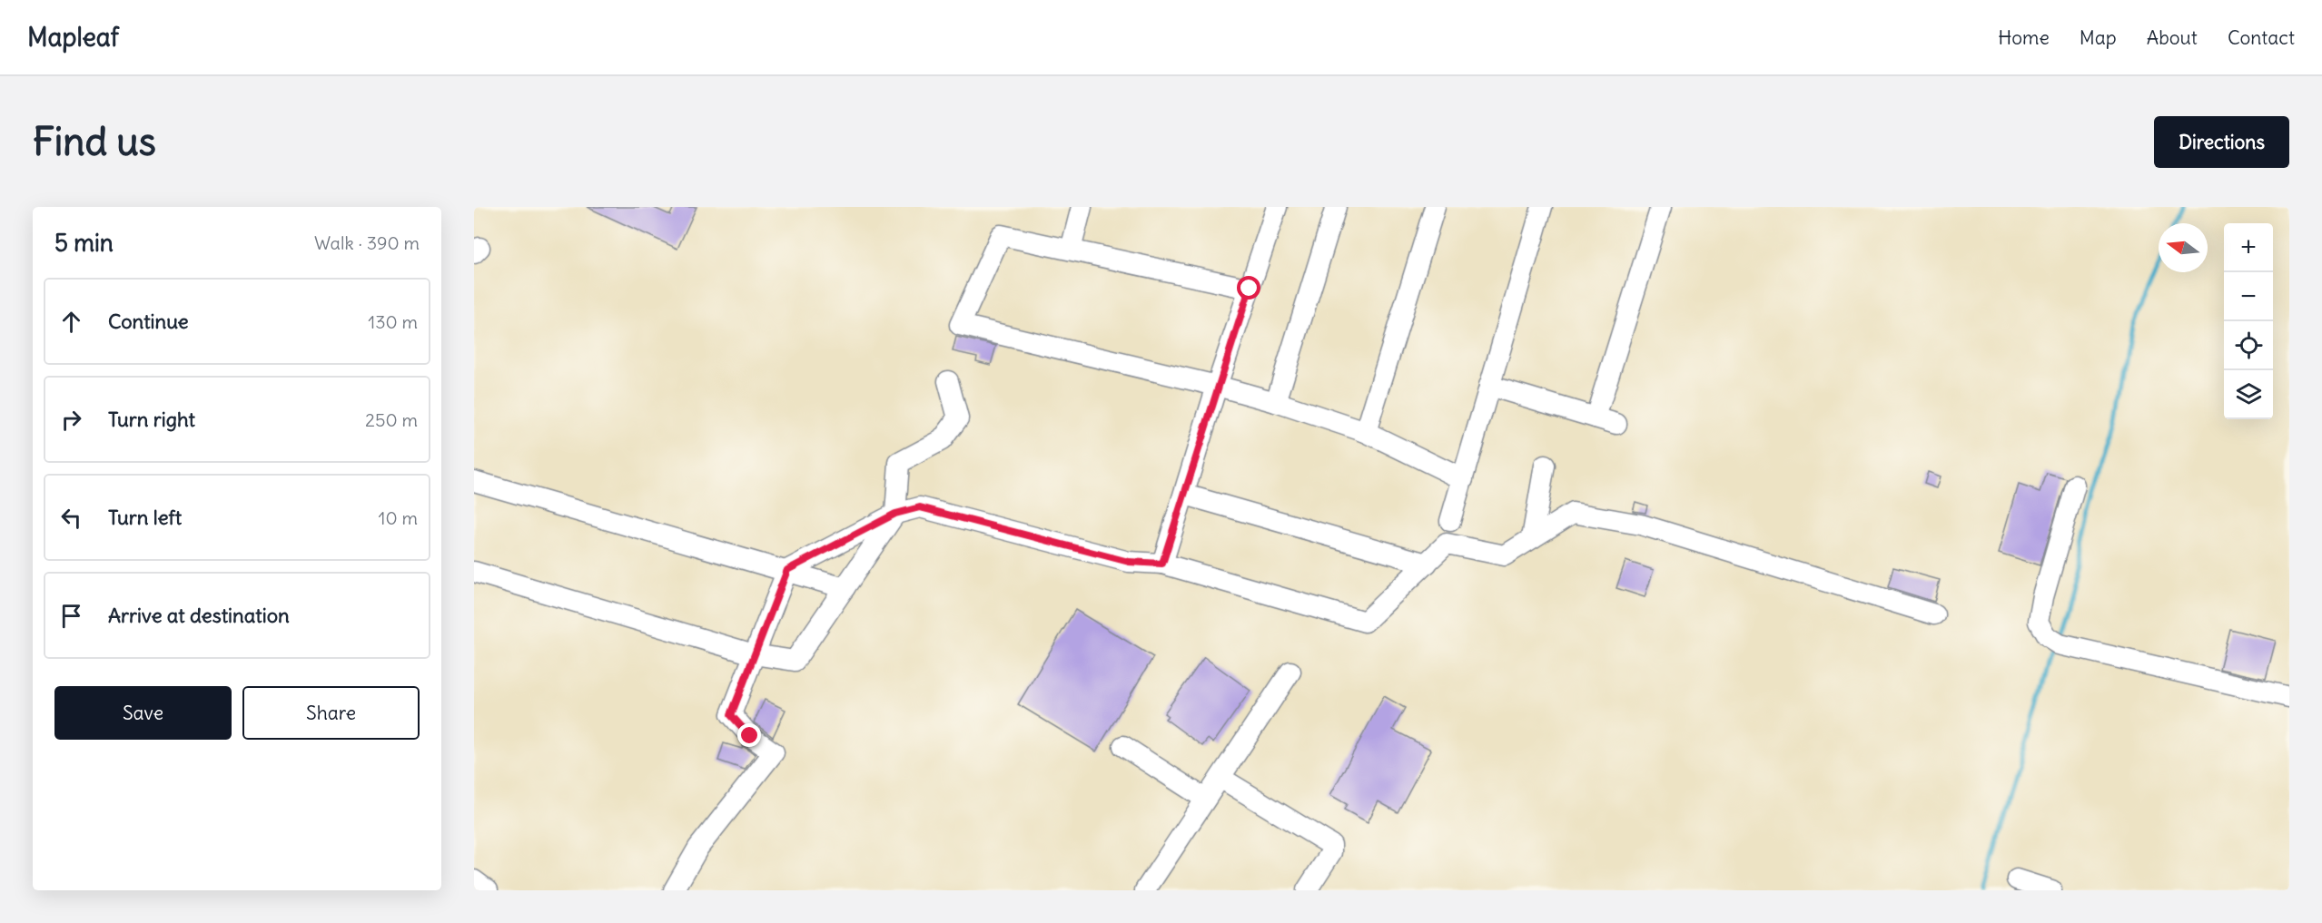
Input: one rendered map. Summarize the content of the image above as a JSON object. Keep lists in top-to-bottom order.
{
  "north": "left",
  "page": {
    "header": "Mapleaf",
    "nav": [
      "Home",
      "Map",
      "About",
      "Contact"
    ],
    "buttons": [
      "Directions",
      ["Save", "Share"]
    ],
    "title": "Find us",
    "heading": ["5 min", "Walk · 390 m"],
    "map_buttons": ["+", "−"],
    "list": [
      ["Continue", "130 m"],
      ["Turn right", "250 m"],
      ["Turn left", "10 m"],
      "Arrive at destination"
    ]
  }
}
